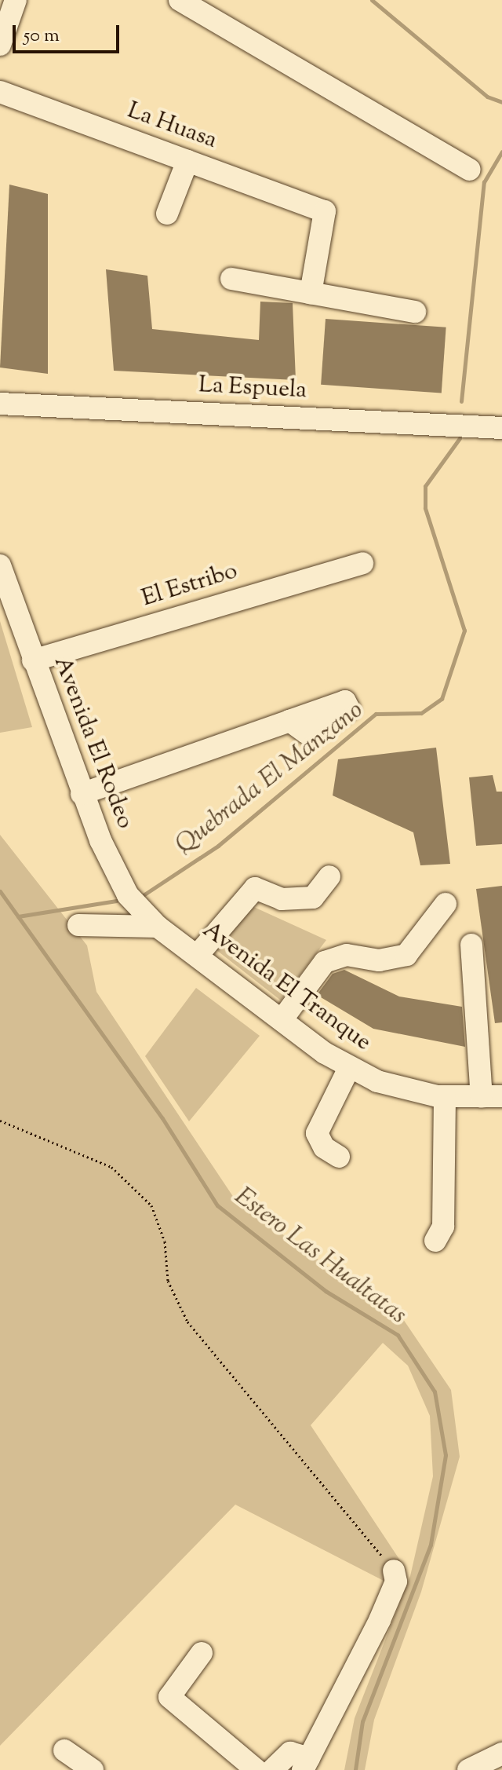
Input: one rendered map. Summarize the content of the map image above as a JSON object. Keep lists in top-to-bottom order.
{
  "streets": {
    "street": [
      "La Huasa",
      "La Espuela",
      "El Estribo",
      "Avenida El Rodeo",
      "Avenida El Tranque"
    ]
  },
  "crossings": [
    ["El Estribo", "Avenida El Rodeo"],
    ["Avenida El Rodeo", "Avenida El Tranque"]
  ],
  "water": ["Quebrada El Manzano", "Estero Las Hualtatas"],
  "scale_bar": "50 m"
}
